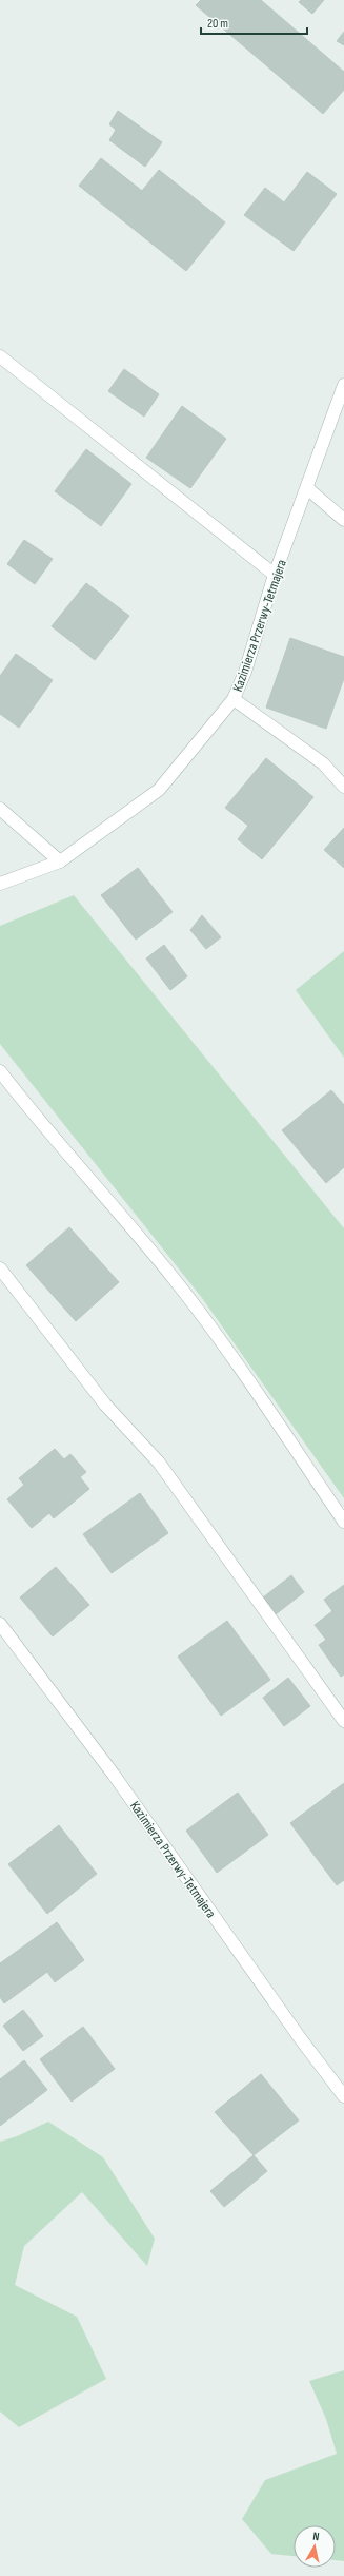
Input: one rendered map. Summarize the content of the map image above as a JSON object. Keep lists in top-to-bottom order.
{
  "streets": {
    "street": ["Kazimierza Przerwy-Tetmajera"]
  },
  "scale_bar": "20 m",
  "north": "top"
}
